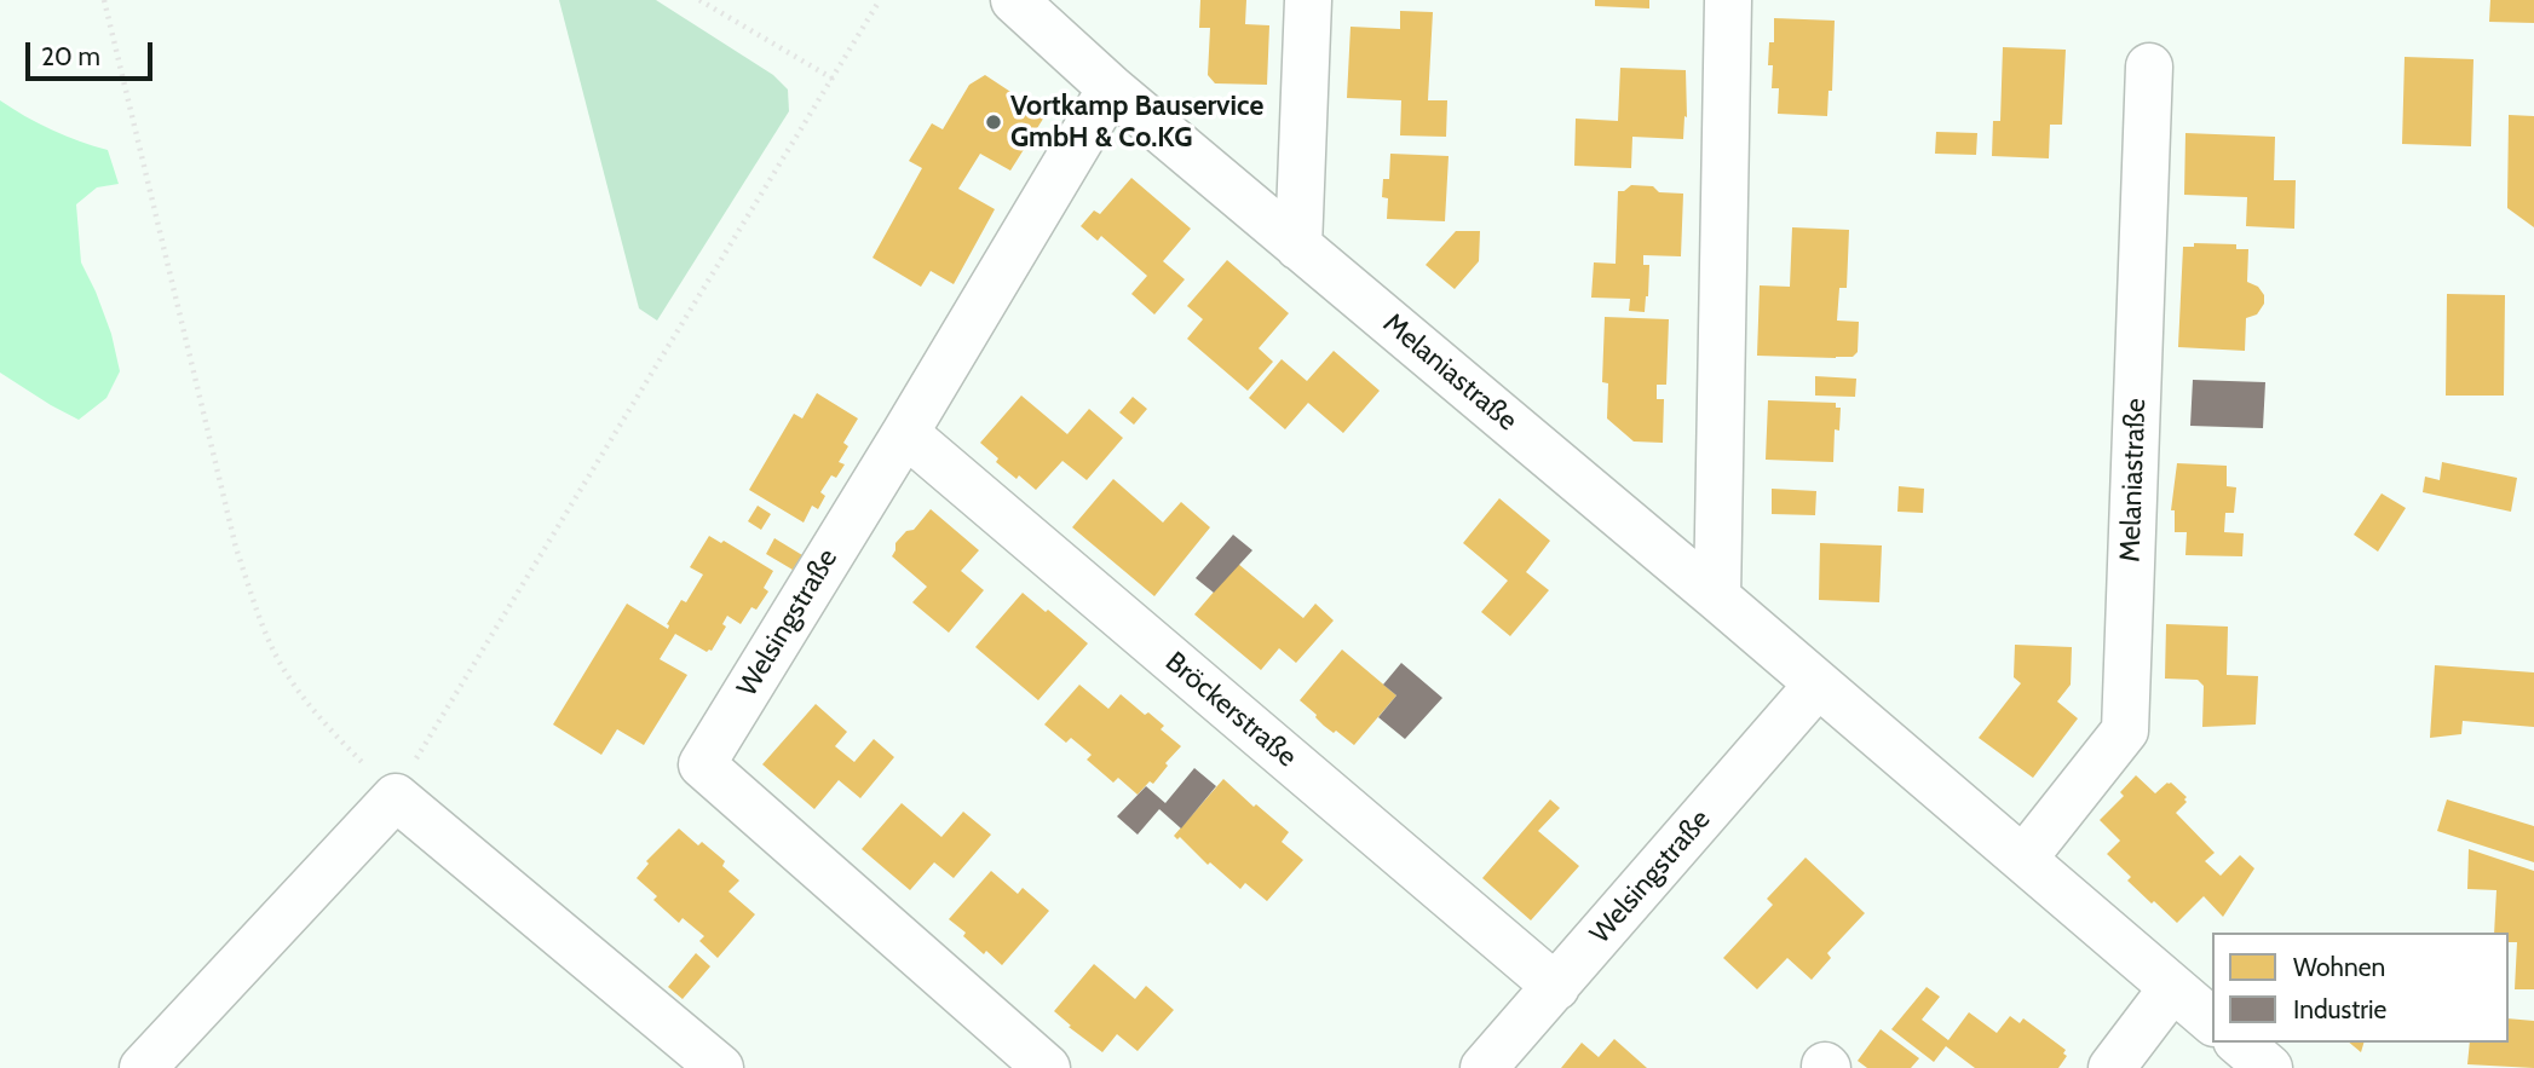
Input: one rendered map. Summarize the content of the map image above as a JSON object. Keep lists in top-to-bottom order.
{
  "streets": {
    "street": ["Melaniastraße", "Welsingstraße", "Bröckerstraße"]
  },
  "crossings": [
    ["Melaniastraße", "Welsingstraße"],
    ["Welsingstraße", "Bröckerstraße"]
  ],
  "places": ["Vortkamp Bauservice GmbH & Co.KG"],
  "legend": ["Wohnen", "Industrie"],
  "scale_bar": "20 m"
}
